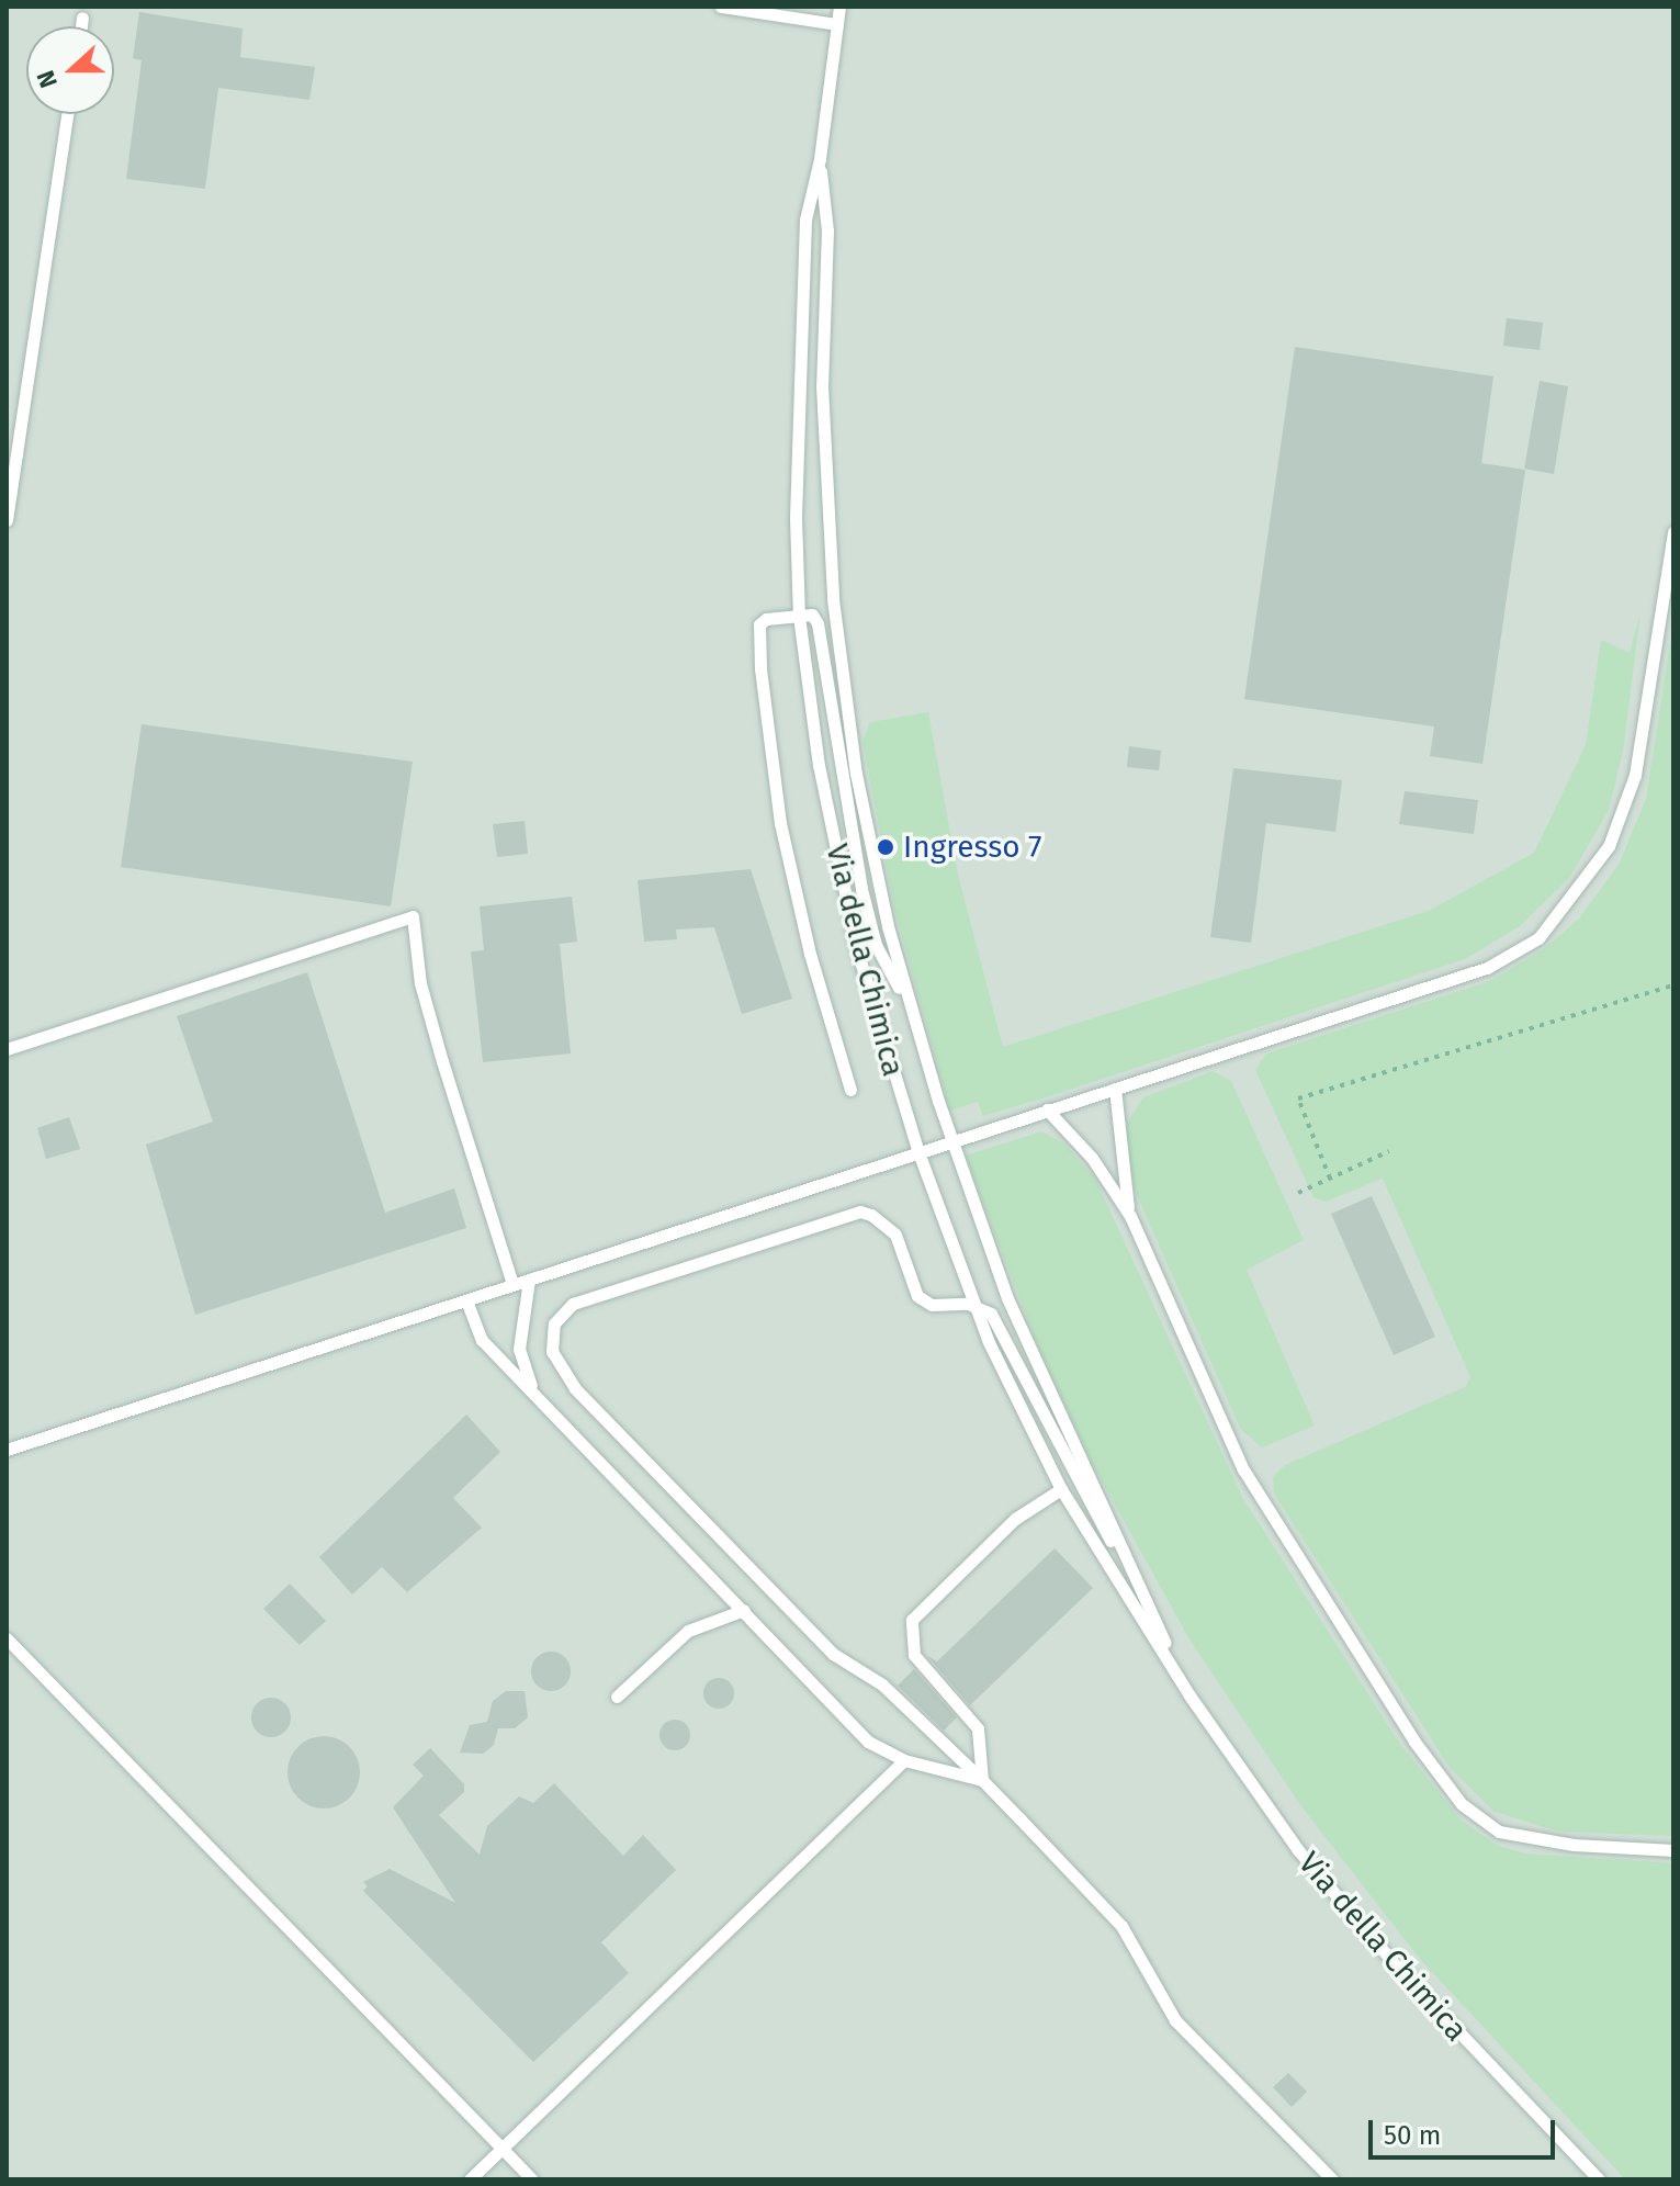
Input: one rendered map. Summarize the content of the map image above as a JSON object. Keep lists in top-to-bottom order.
{
  "streets": {
    "lane": ["Via della Chimica"]
  },
  "places": ["Ingresso 7"],
  "scale_bar": "50 m",
  "north": "left"
}
